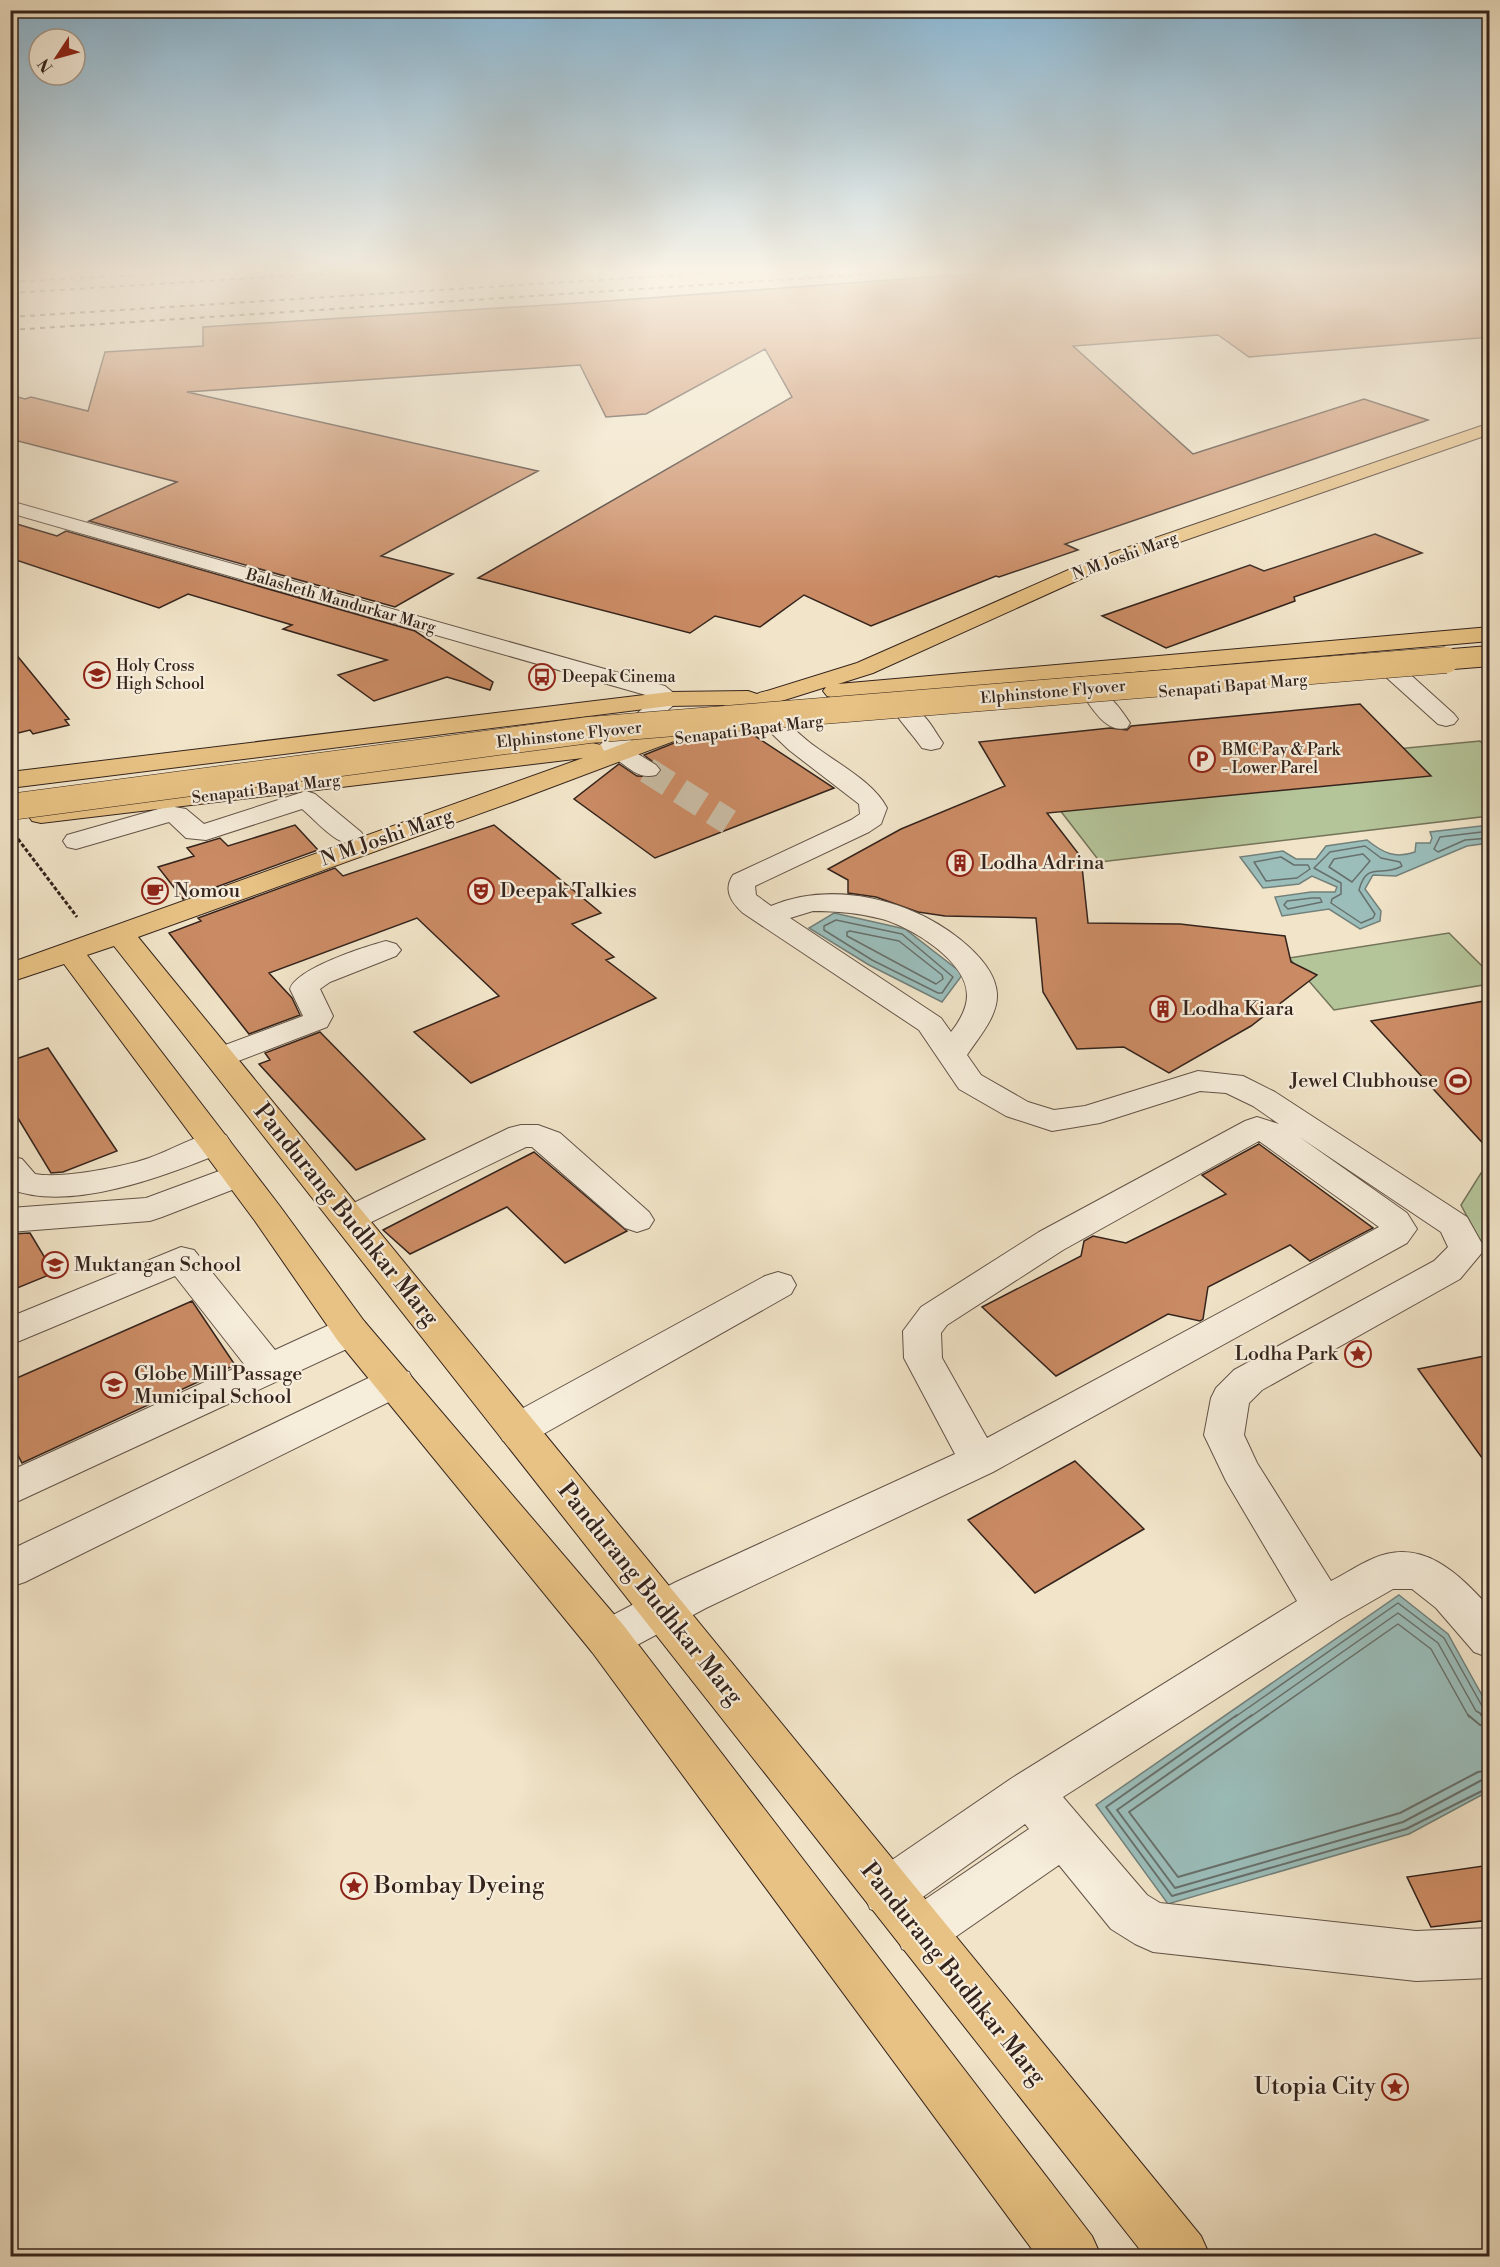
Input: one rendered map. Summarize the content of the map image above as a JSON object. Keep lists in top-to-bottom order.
{
  "streets": {
    "main road": [
      "N M Joshi Marg",
      "Senapati Bapat Marg",
      "Elphinstone Flyover",
      "Pandurang Budhkar Marg"
    ],
    "street": ["Balasheth Mandurkar Marg"]
  },
  "crossings": [
    ["N M Joshi Marg", "Senapati Bapat Marg"],
    ["N M Joshi Marg", "Pandurang Budhkar Marg"],
    ["Balasheth Mandurkar Marg", "Senapati Bapat Marg"]
  ],
  "places": {
    "school or university": ["Holy Cross High School", "Muktangan School", "Globe Mill Passage Municipal School"],
    "bus stop": ["Deepak Cinema"],
    "parking": ["BMC Pay & Park - Lower Parel"],
    "building": ["Lodha Adrina", "Lodha Kiara"],
    "cafe": ["Nomou"],
    "theatre": ["Deepak Talkies"],
    "sports": ["Jewel Clubhouse"],
    "place": ["Lodha Park", "Bombay Dyeing", "Utopia City"]
  },
  "north": "bottom left"
}
